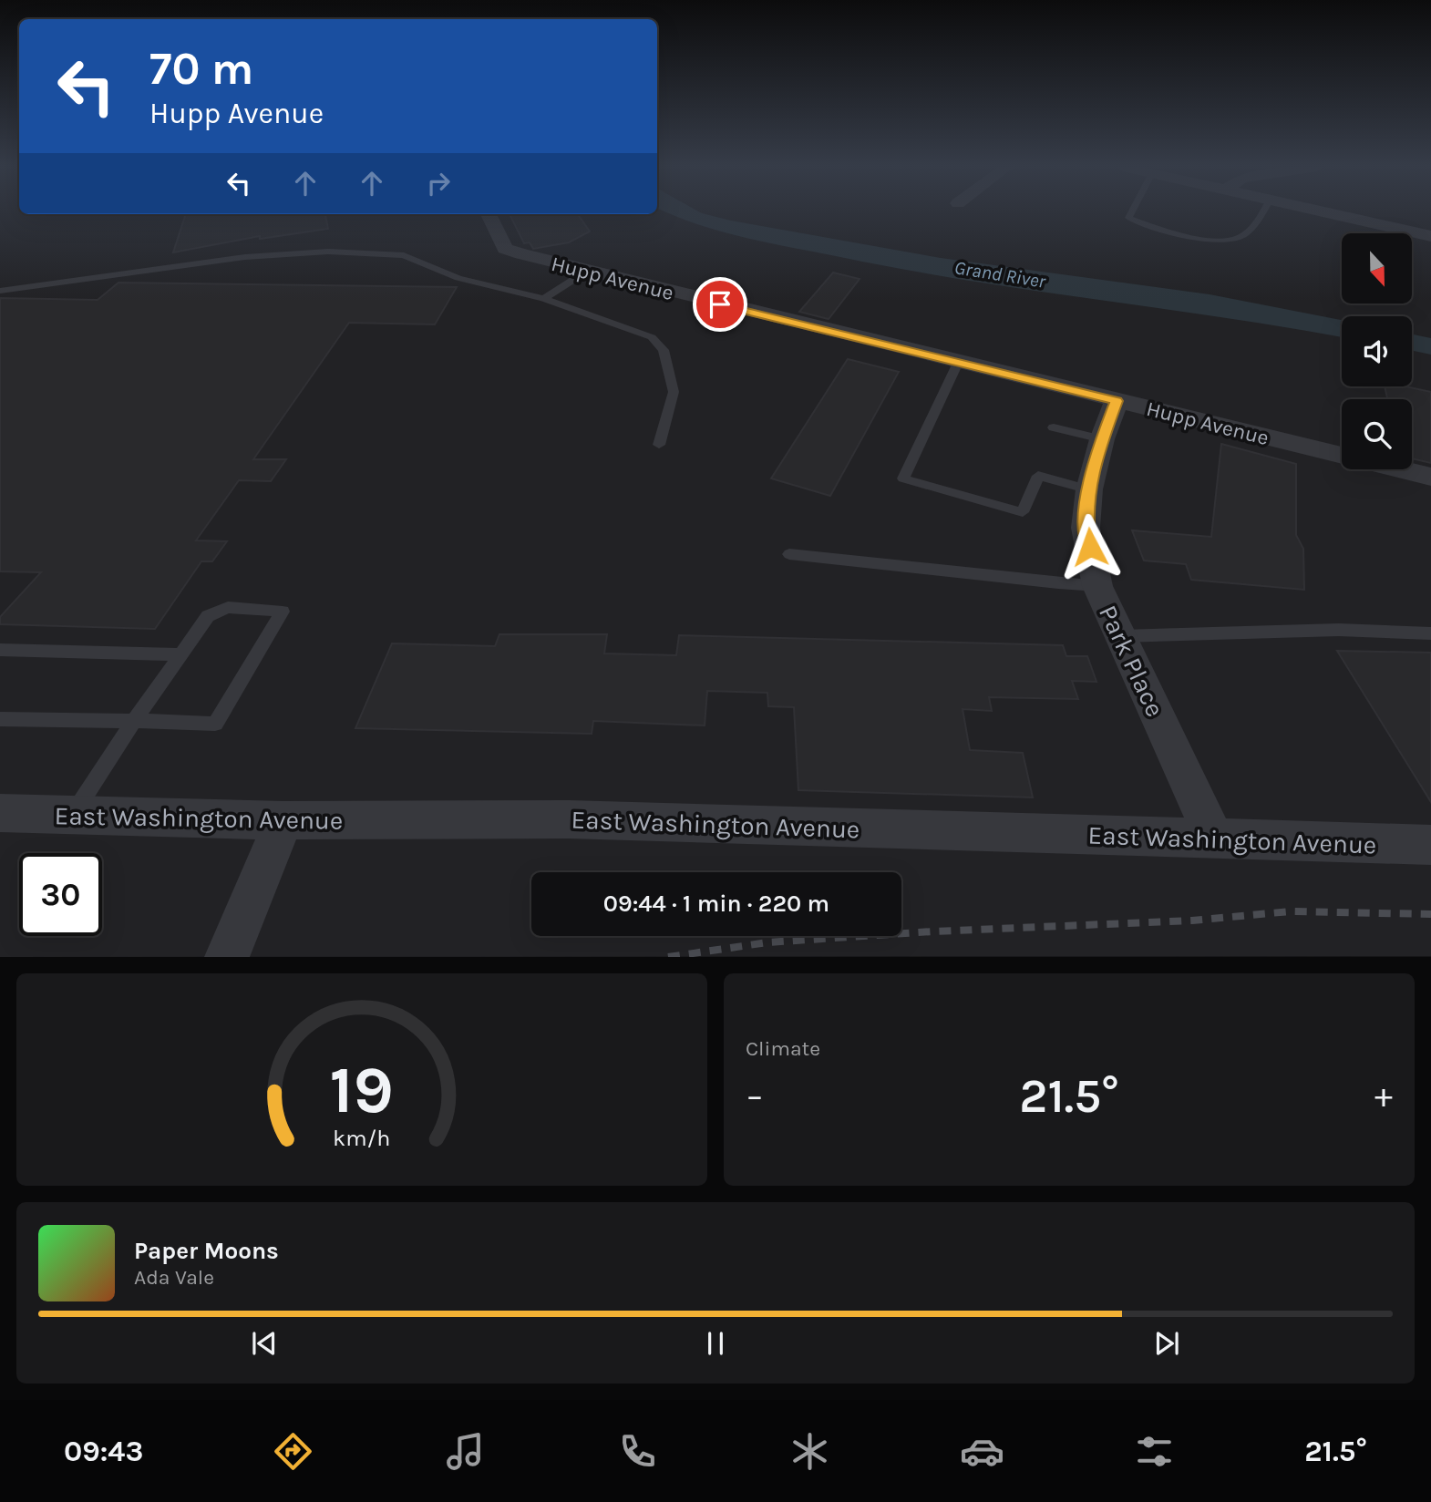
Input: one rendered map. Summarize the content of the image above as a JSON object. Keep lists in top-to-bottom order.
{
  "streets": {
    "street": ["Hupp Avenue", "Park Place", "East Washington Avenue"]
  },
  "crossings": [
    ["Hupp Avenue", "Park Place"],
    ["Park Place", "East Washington Avenue"]
  ],
  "water": ["Grand River"],
  "north": "bottom",
  "page": {
    "turn": ["70 m", "Hupp Avenue"],
    "limit": "30",
    "trip": "09:44 · 1 min · 220 m",
    "tile": "Climate",
    "heat": ["−", "21.5°", "+"],
    "song": ["Paper Moons", "Ada Vale"],
    "tabs": ["09:43", "21.5°"],
    "gauge": ["19", "km/h"]
  }
}
